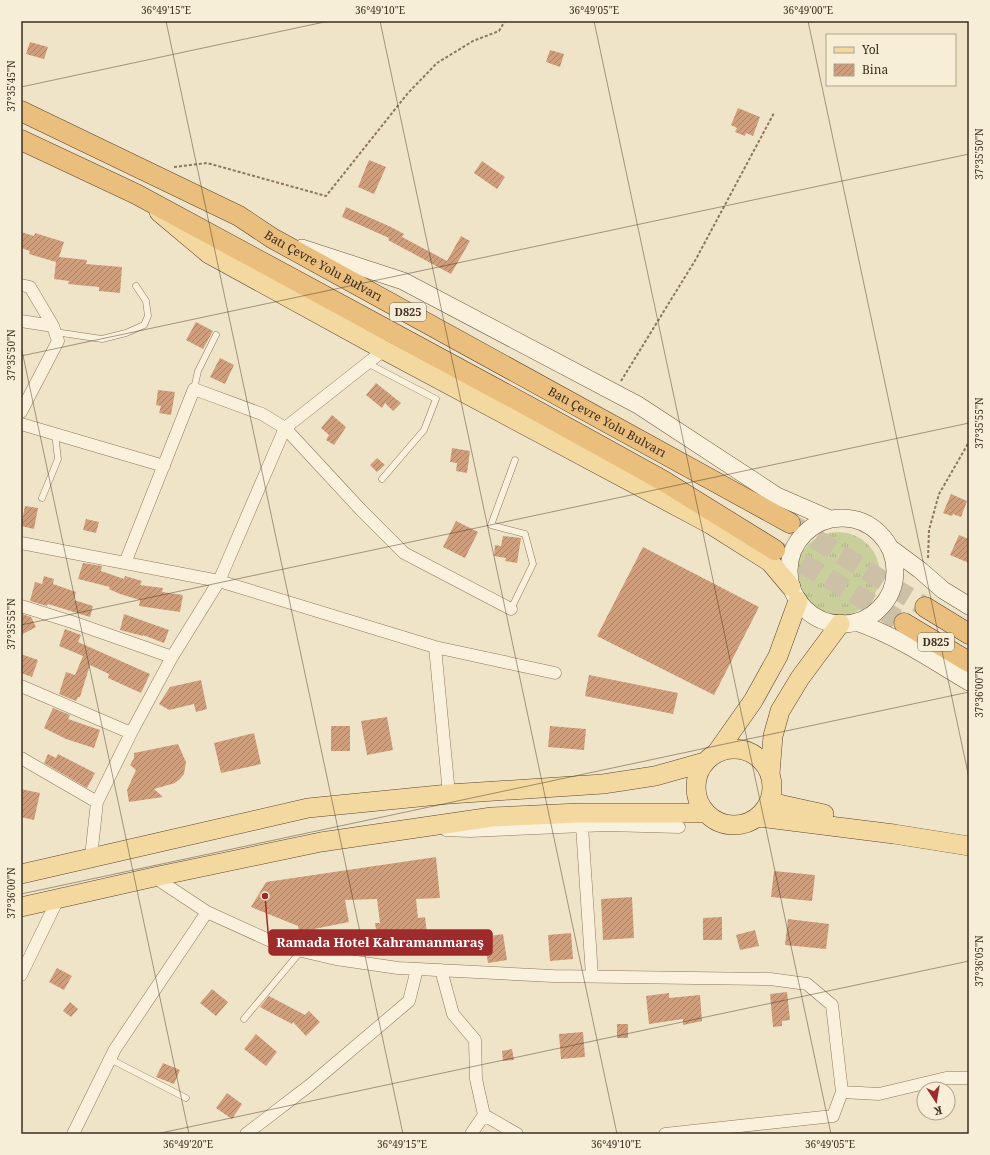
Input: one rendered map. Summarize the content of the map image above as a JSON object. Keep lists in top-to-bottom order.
{
  "streets": {
    "highway": ["Batı Çevre Yolu Bulvarı", "D825"]
  },
  "places": ["Ramada Hotel Kahramanmaraş"],
  "legend": ["Yol", "Bina"],
  "north": "bottom",
  "coordinates": [
    "36°49'15\"E",
    "36°49'10\"E",
    "36°49'05\"E",
    "36°49'00\"E",
    "37°35'45\"N",
    "37°35'50\"N",
    "37°35'55\"N",
    "37°36'00\"N",
    "37°36'05\"N",
    "36°49'20\"E"
  ]
}
